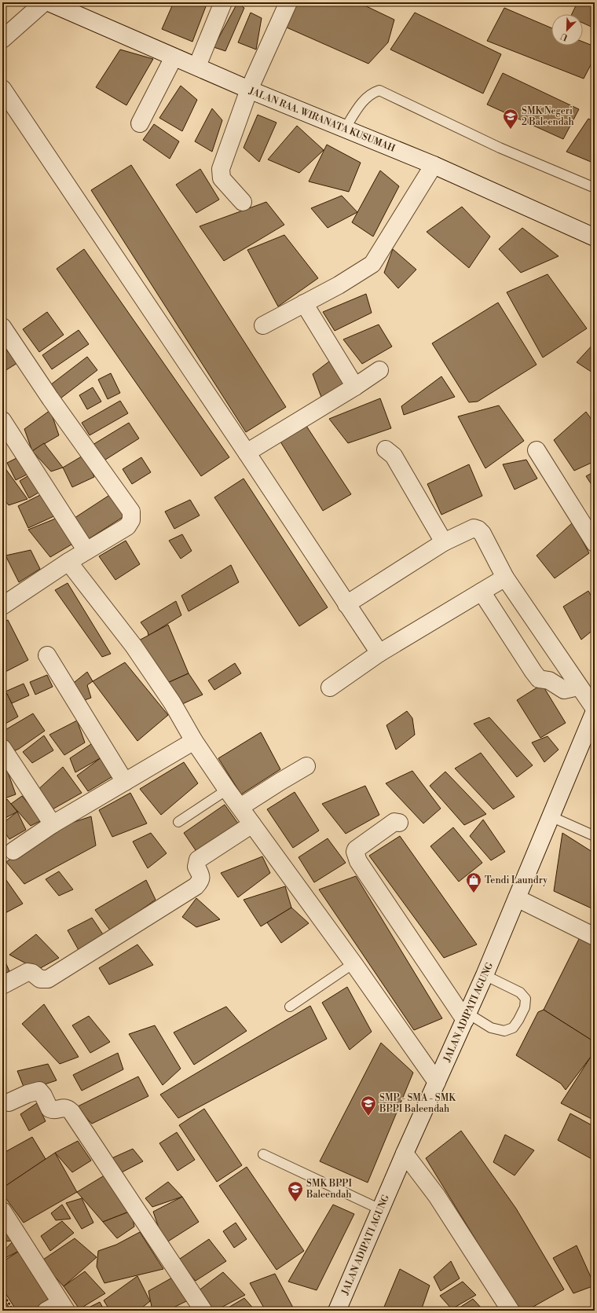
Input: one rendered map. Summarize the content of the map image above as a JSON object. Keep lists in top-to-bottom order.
{
  "streets": {
    "street": ["JALAN RAA. WIRANATA KUSUMAH", "JALAN ADIPATI AGUNG"]
  },
  "places": {
    "school or university": ["SMK Negeri 2 Baleendah", "SMP - SMA - SMK BPPI Baleendah", "SMK BPPI Baleendah"],
    "shop": ["Tendi Laundry"]
  },
  "north": "bottom left"
}
